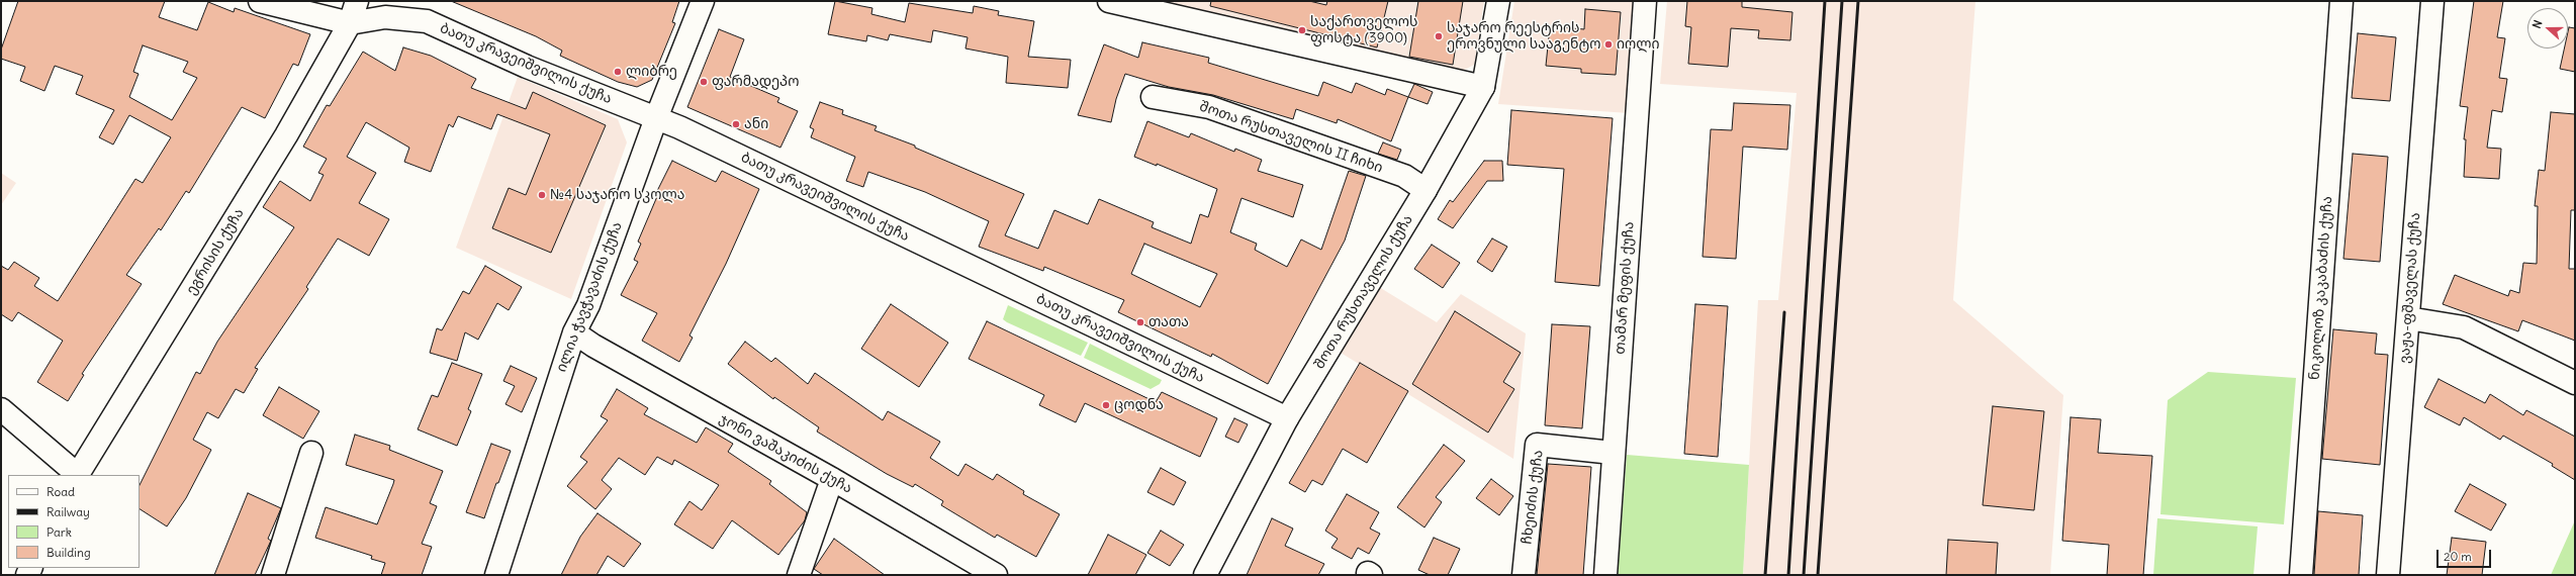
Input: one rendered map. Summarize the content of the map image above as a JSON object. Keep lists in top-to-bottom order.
{
  "streets": {
    "street": [
      "ბათუ კრავეიშვილის ქუჩა",
      "შოთა რუსთაველის II ჩიხი",
      "ეგრისის ქუჩა",
      "თამარ მეფის ქუჩა",
      "ნიკოლოზ კაკაბაძის ქუჩა",
      "ვაჟა-ფშაველას ქუჩა",
      "შოთა რუსთაველის ქუჩა",
      "ილია ჭავჭავაძის ქუჩა",
      "ჯონი ვაშაკიძის ქუჩა",
      "ჩხეიძის ქუჩა"
    ]
  },
  "crossings": [
    ["ბათუ კრავეიშვილის ქუჩა", "ეგრისის ქუჩა"],
    ["ბათუ კრავეიშვილის ქუჩა", "შოთა რუსთაველის ქუჩა"],
    ["ბათუ კრავეიშვილის ქუჩა", "ილია ჭავჭავაძის ქუჩა"],
    ["შოთა რუსთაველის II ჩიხი", "შოთა რუსთაველის ქუჩა"],
    ["თამარ მეფის ქუჩა", "ჩხეიძის ქუჩა"],
    ["ილია ჭავჭავაძის ქუჩა", "ჯონი ვაშაკიძის ქუჩა"]
  ],
  "places": [
    "საქართველოს ფოსტა (3900)",
    "საჯარო რეესტრის ეროვნული სააგენტო",
    "იოლი",
    "ლიბრე",
    "ფარმადეპო",
    "ანი",
    "№4 საჯარო სკოლა",
    "თათა",
    "ცოდნა"
  ],
  "legend": [
    "Road",
    "Railway",
    "Park",
    "Building"
  ],
  "scale_bar": "20 m",
  "north": "left"
}
